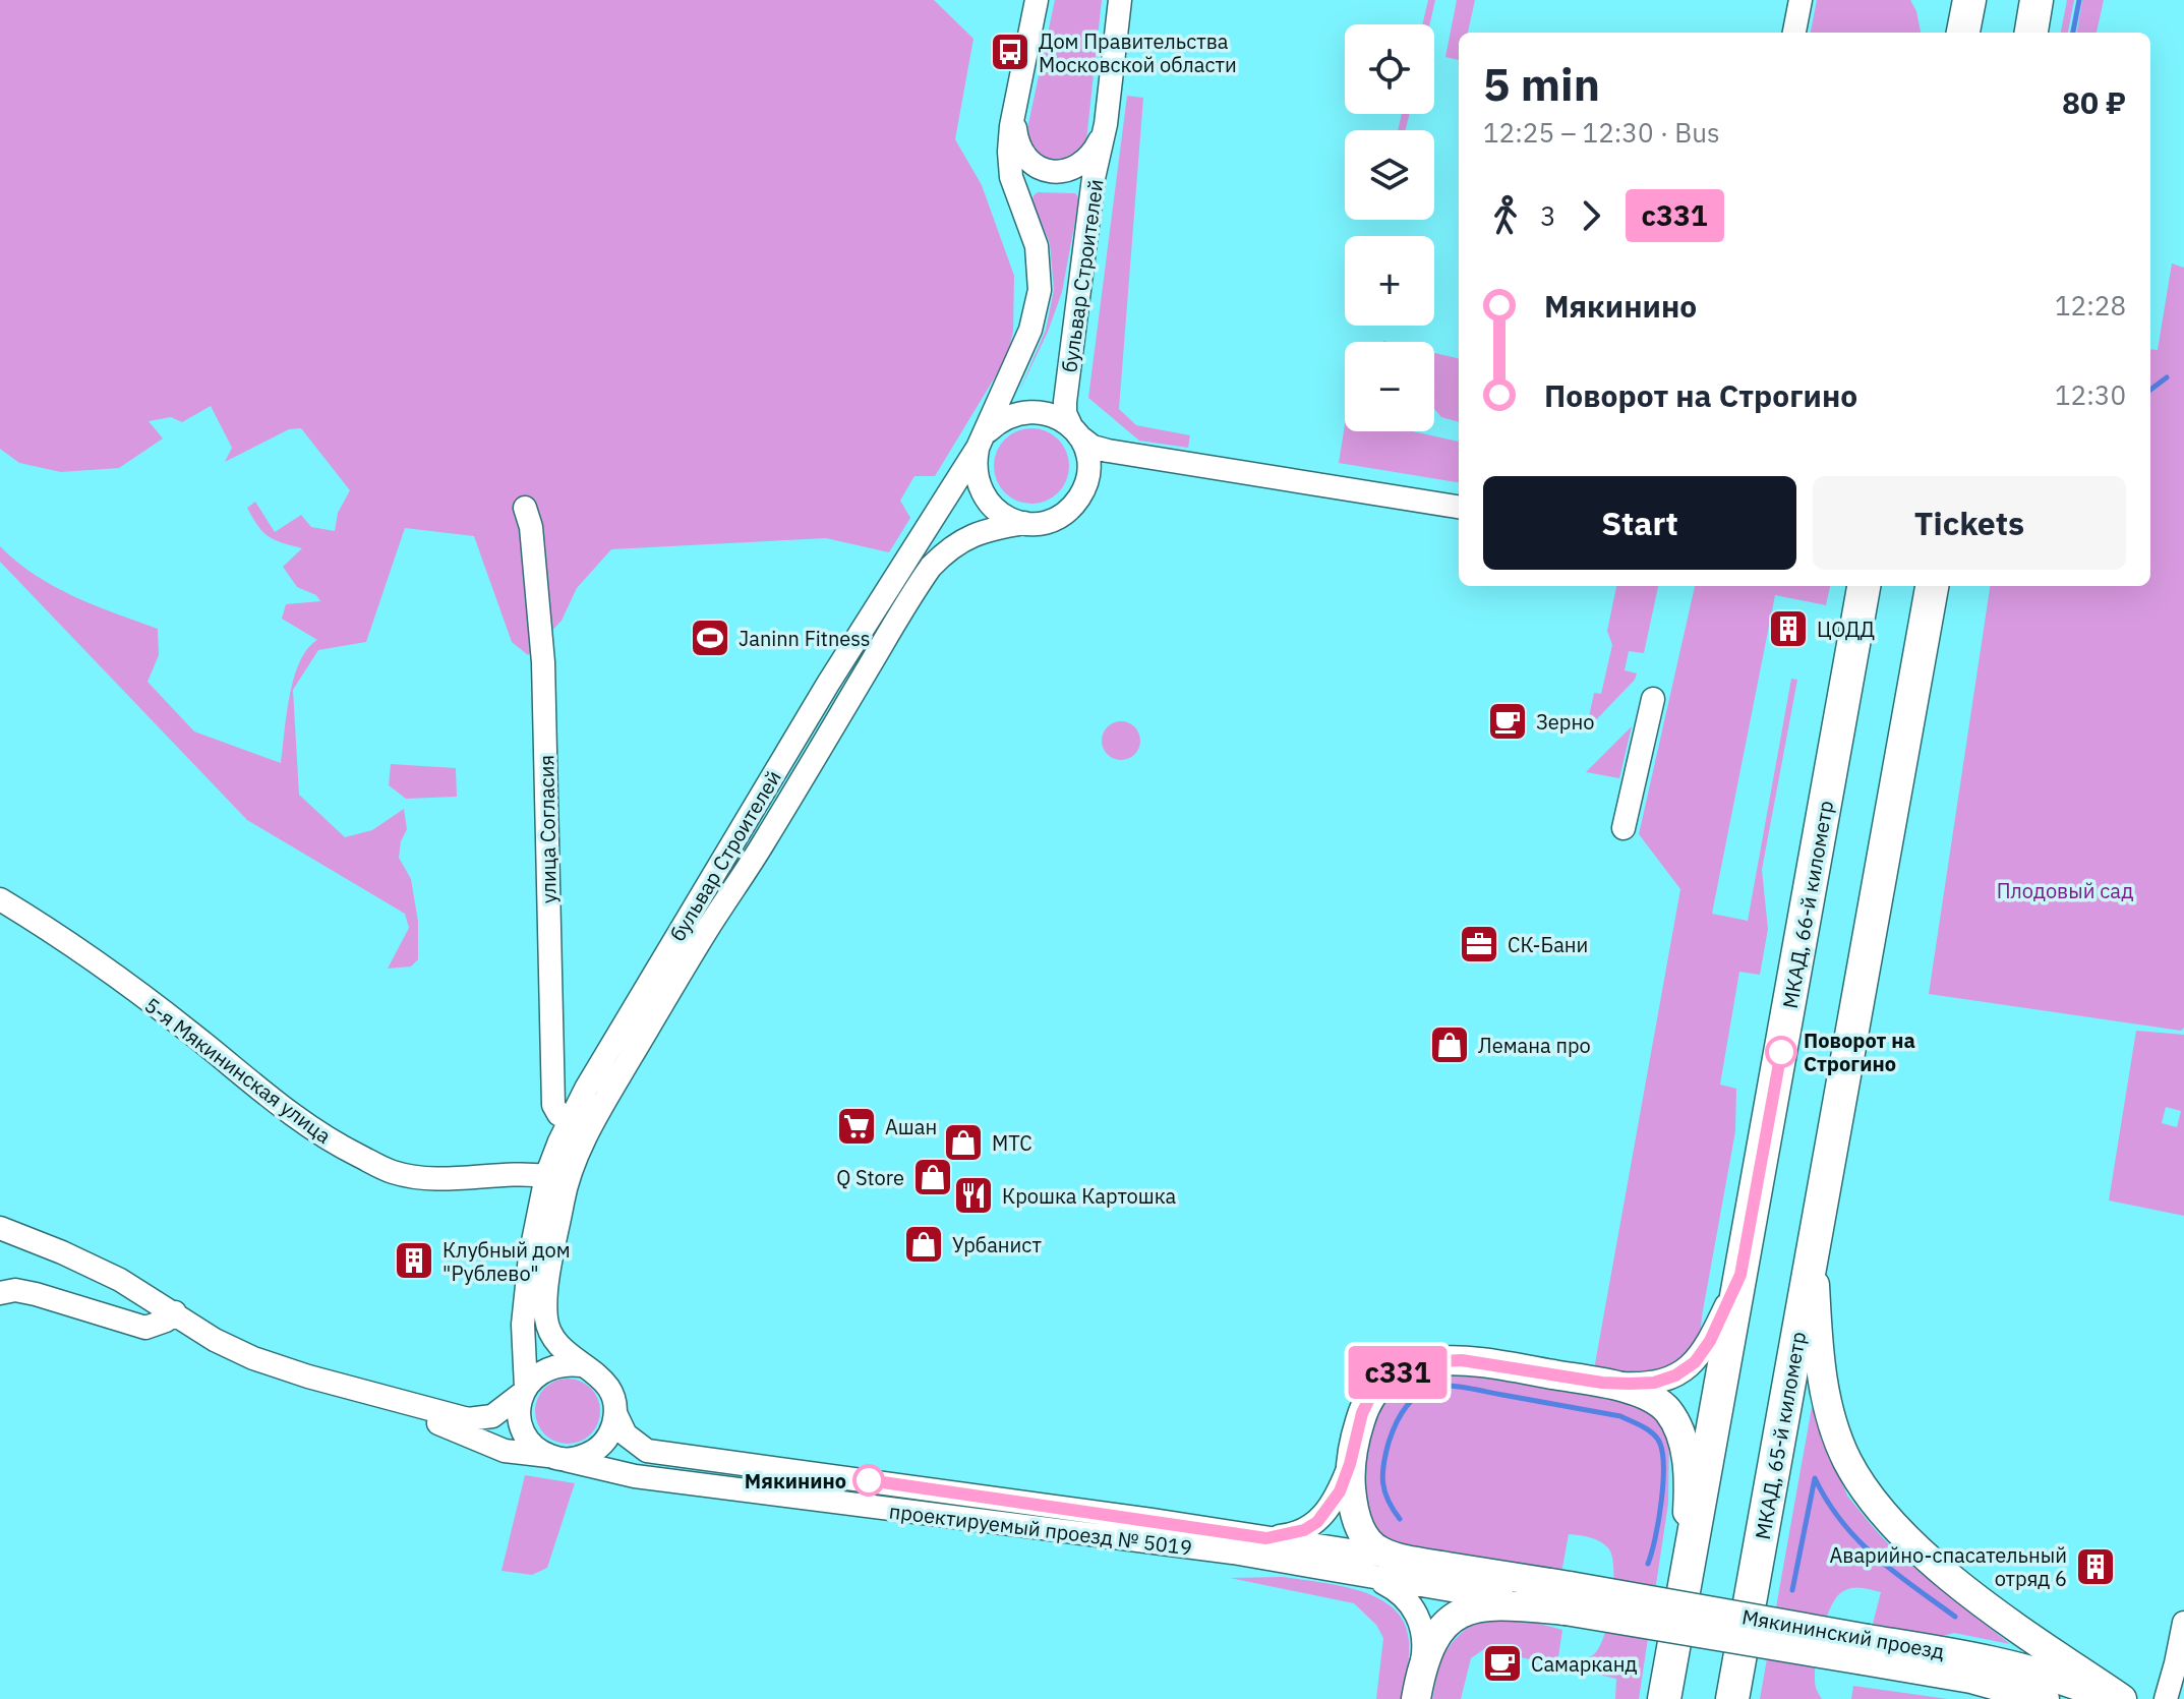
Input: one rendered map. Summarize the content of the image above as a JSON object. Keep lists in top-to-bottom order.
{
  "streets": {
    "highway": ["МКАД, 66-й километр", "МКАД, 65-й километр"],
    "main road": ["проектируемый проезд № 5019", "Мякининский проезд"],
    "street": ["бульвар Строителей", "улица Согласия", "5-я Мякининская улица"]
  },
  "crossings": [
    ["бульвар Строителей", "улица Согласия"],
    ["бульвар Строителей", "5-я Мякининская улица"],
    ["бульвар Строителей", "проектируемый проезд № 5019"],
    ["проектируемый проезд № 5019", "Мякининский проезд"]
  ],
  "parks": ["Плодовый сад"],
  "places": {
    "bus stop": ["Дом Правительства Московской области"],
    "building": ["ЦОДД", "Клубный дом \"Рублево\"", "Аварийно-спасательный отряд 6"],
    "sports": ["Janinn Fitness"],
    "cafe": ["Зерно", "Самарканд"],
    "office": ["СК-Бани"],
    "shop": [
      "Лемана про",
      "МТС",
      "Q Store",
      "Урбанист"
    ],
    "other": ["Поворот на Строгино", "Мякинино"],
    "supermarket": ["Ашан"],
    "restaurant": ["Крошка Картошка"]
  },
  "lines": ["bus line с331"],
  "page": {
    "on_map": "с331",
    "map_buttons": ["+", "−"],
    "heading": ["5 min", "12:25 – 12:30 · Bus", "80 ₽"],
    "legs": ["3", "с331"],
    "list": [
      {
        "name": "Мякинино",
        "value": "12:28"
      },
      {
        "name": "Поворот на Строгино",
        "value": "12:30"
      }
    ],
    "buttons": ["Start", "Tickets"]
  }
}
